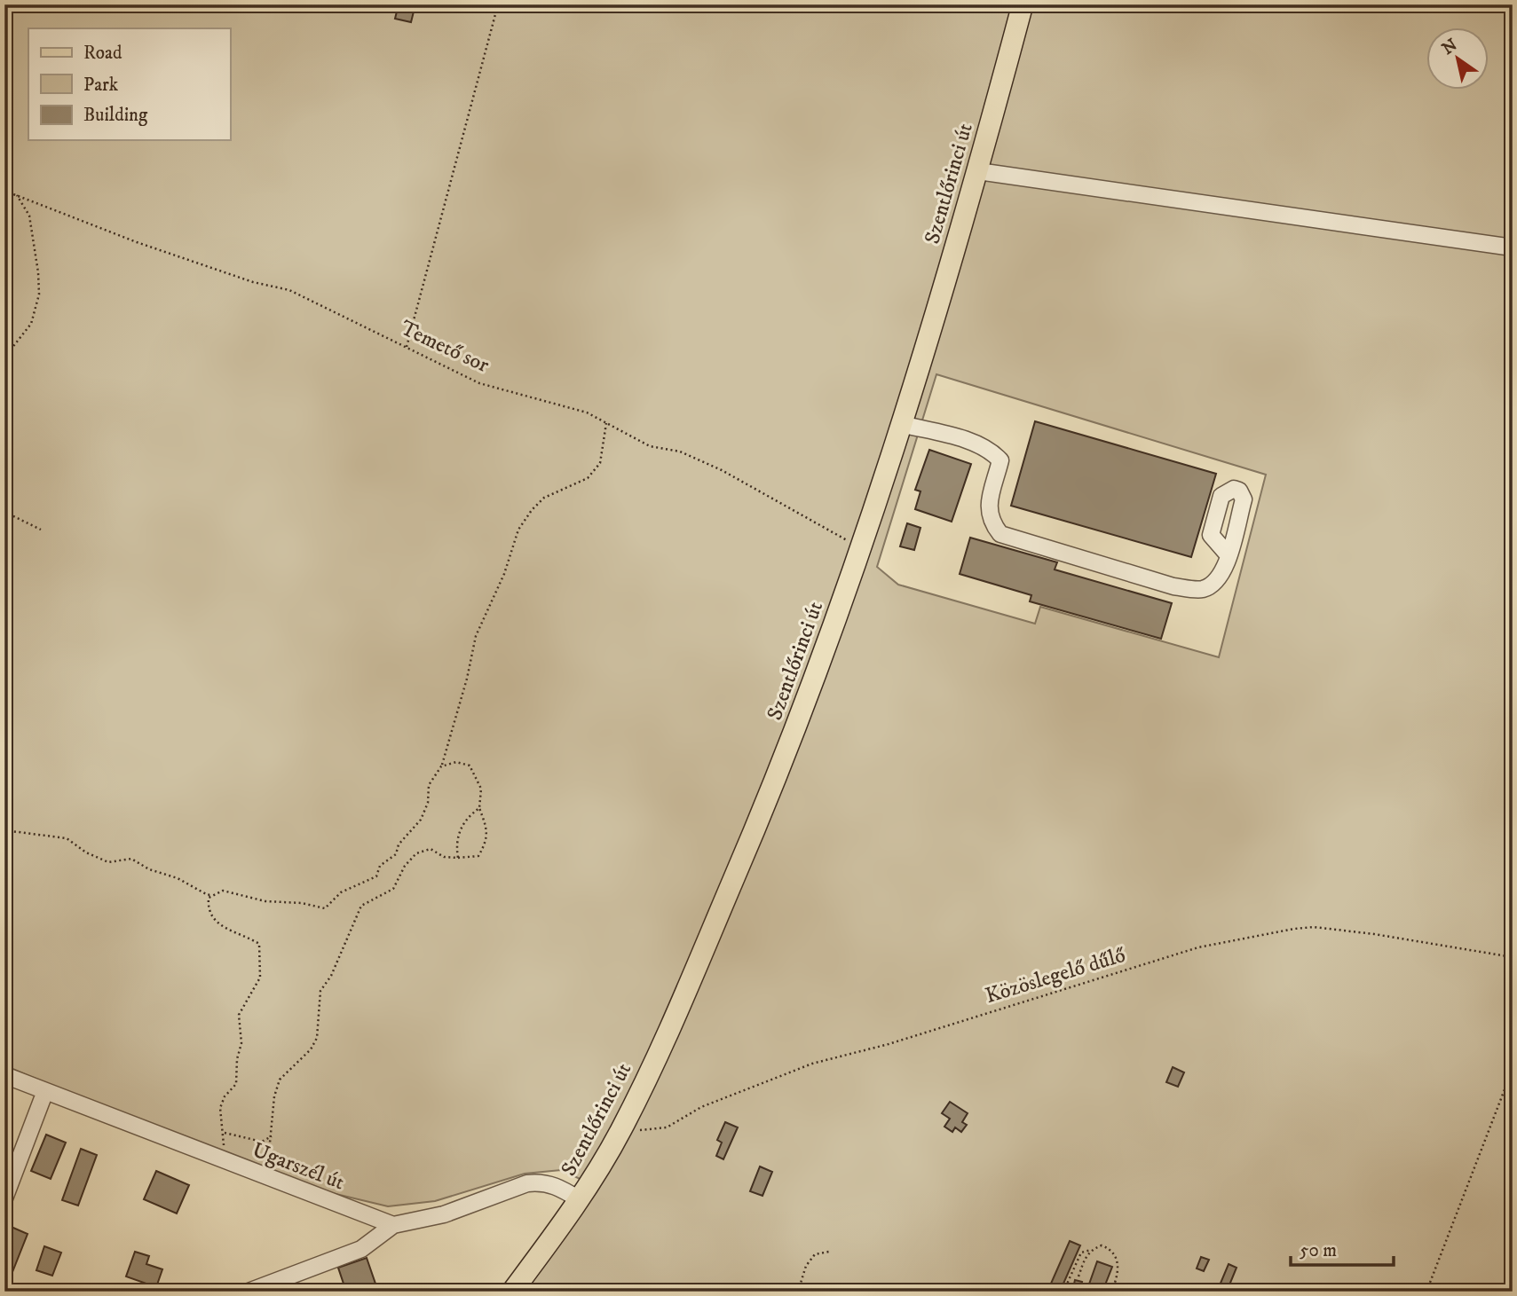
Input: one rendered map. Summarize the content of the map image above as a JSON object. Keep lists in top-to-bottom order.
{
  "streets": {
    "main road": ["Szentlőrinci út"],
    "street": ["Ugarszél út"],
    "path": ["Temető sor", "Közöslegelő dűlő"]
  },
  "crossings": [
    ["Szentlőrinci út", "Temető sor"],
    ["Szentlőrinci út", "Közöslegelő dűlő"]
  ],
  "legend": ["Road", "Park", "Building"],
  "scale_bar": "50 m",
  "north": "top left"
}
